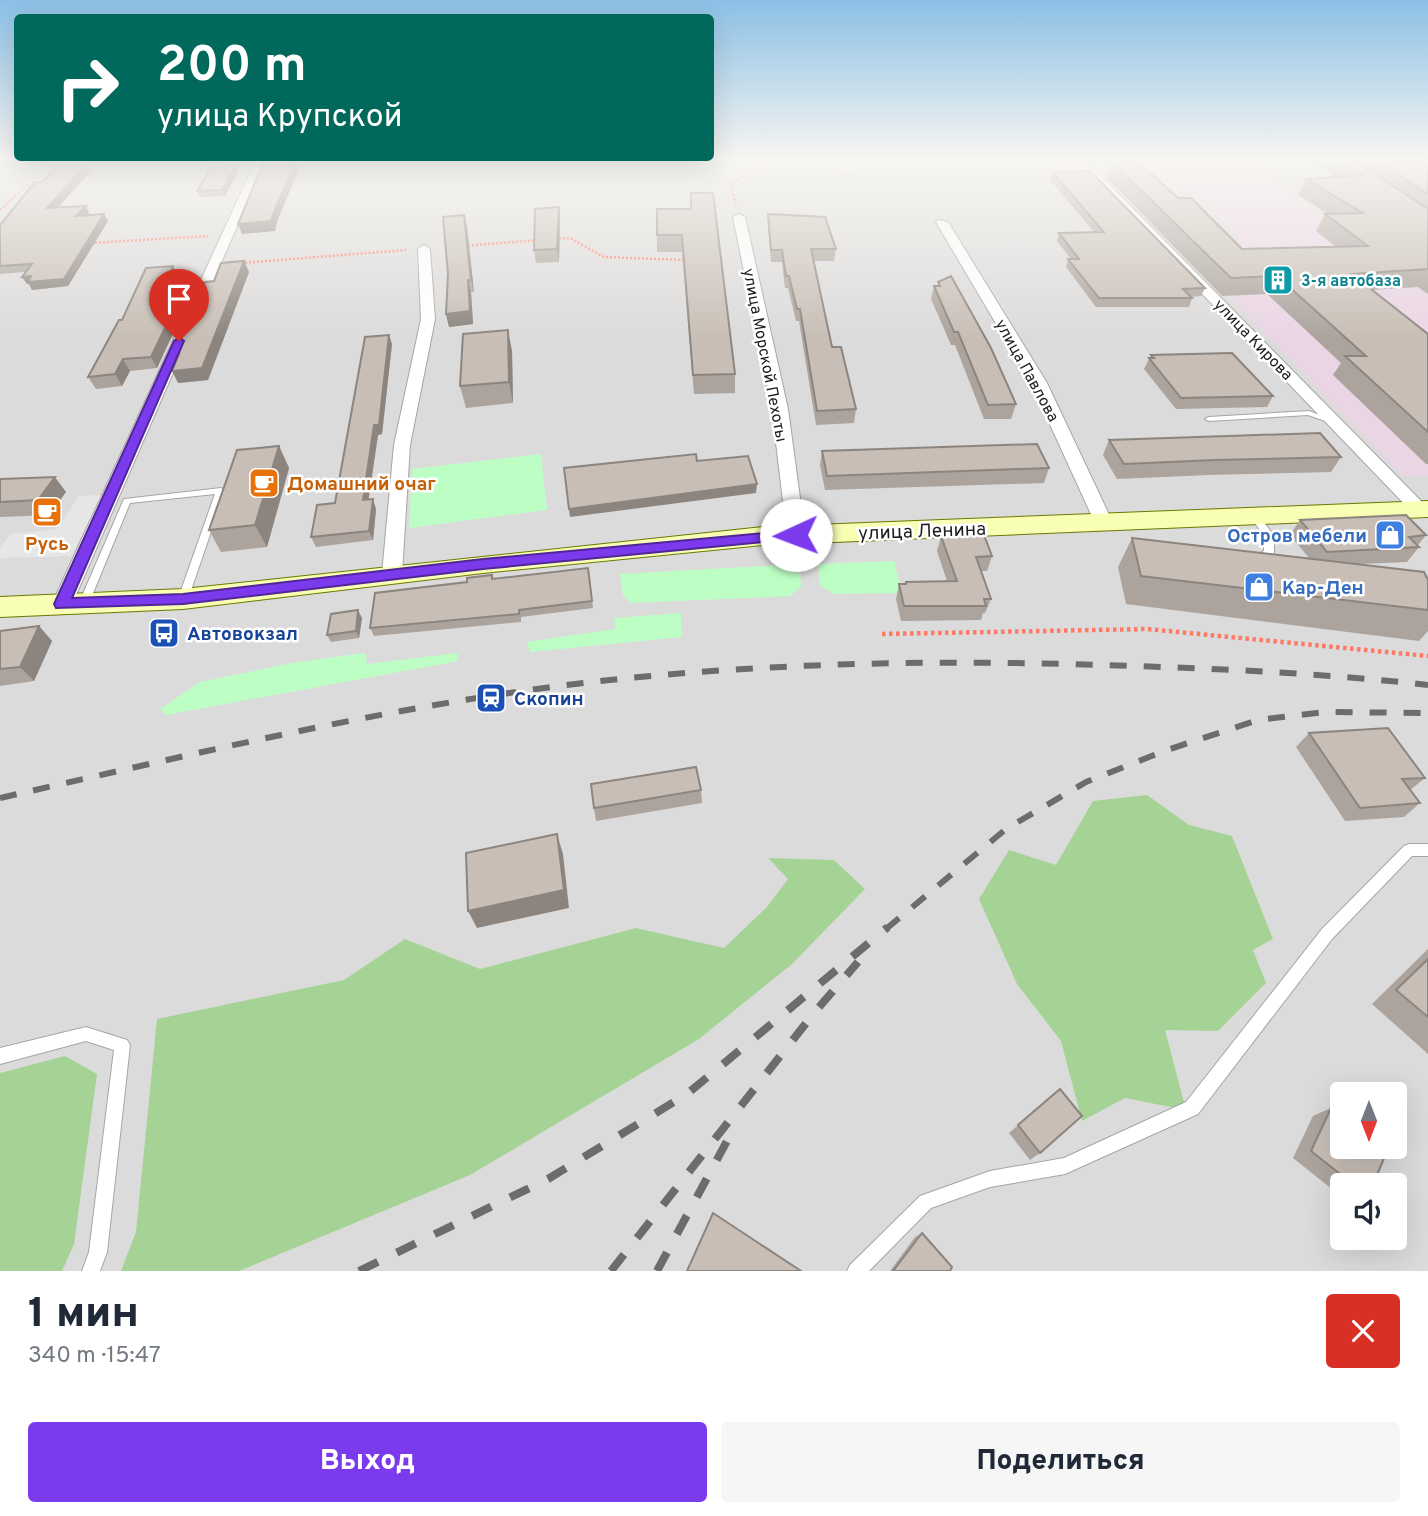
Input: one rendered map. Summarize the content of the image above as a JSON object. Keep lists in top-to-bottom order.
{
  "streets": {
    "street": [
      "улица Кирова",
      "улица Морской Пехоты",
      "улица Павлова",
      "улица Ленина"
    ]
  },
  "crossings": [
    ["улица Кирова", "улица Ленина"],
    ["улица Морской Пехоты", "улица Ленина"],
    ["улица Павлова", "улица Ленина"]
  ],
  "places": {
    "building": ["3-я автобаза"],
    "cafe": ["Домашний очаг", "Русь"],
    "shop": ["Остров мебели", "Кар-Ден"],
    "bus stop": ["Автовокзал"],
    "station": ["Скопин"]
  },
  "north": "bottom",
  "page": {
    "turn": ["200 m", "улица Крупской"],
    "heading": ["1 мин", "340 m · 15:47"],
    "buttons": ["Выход", "Поделиться"]
  }
}
